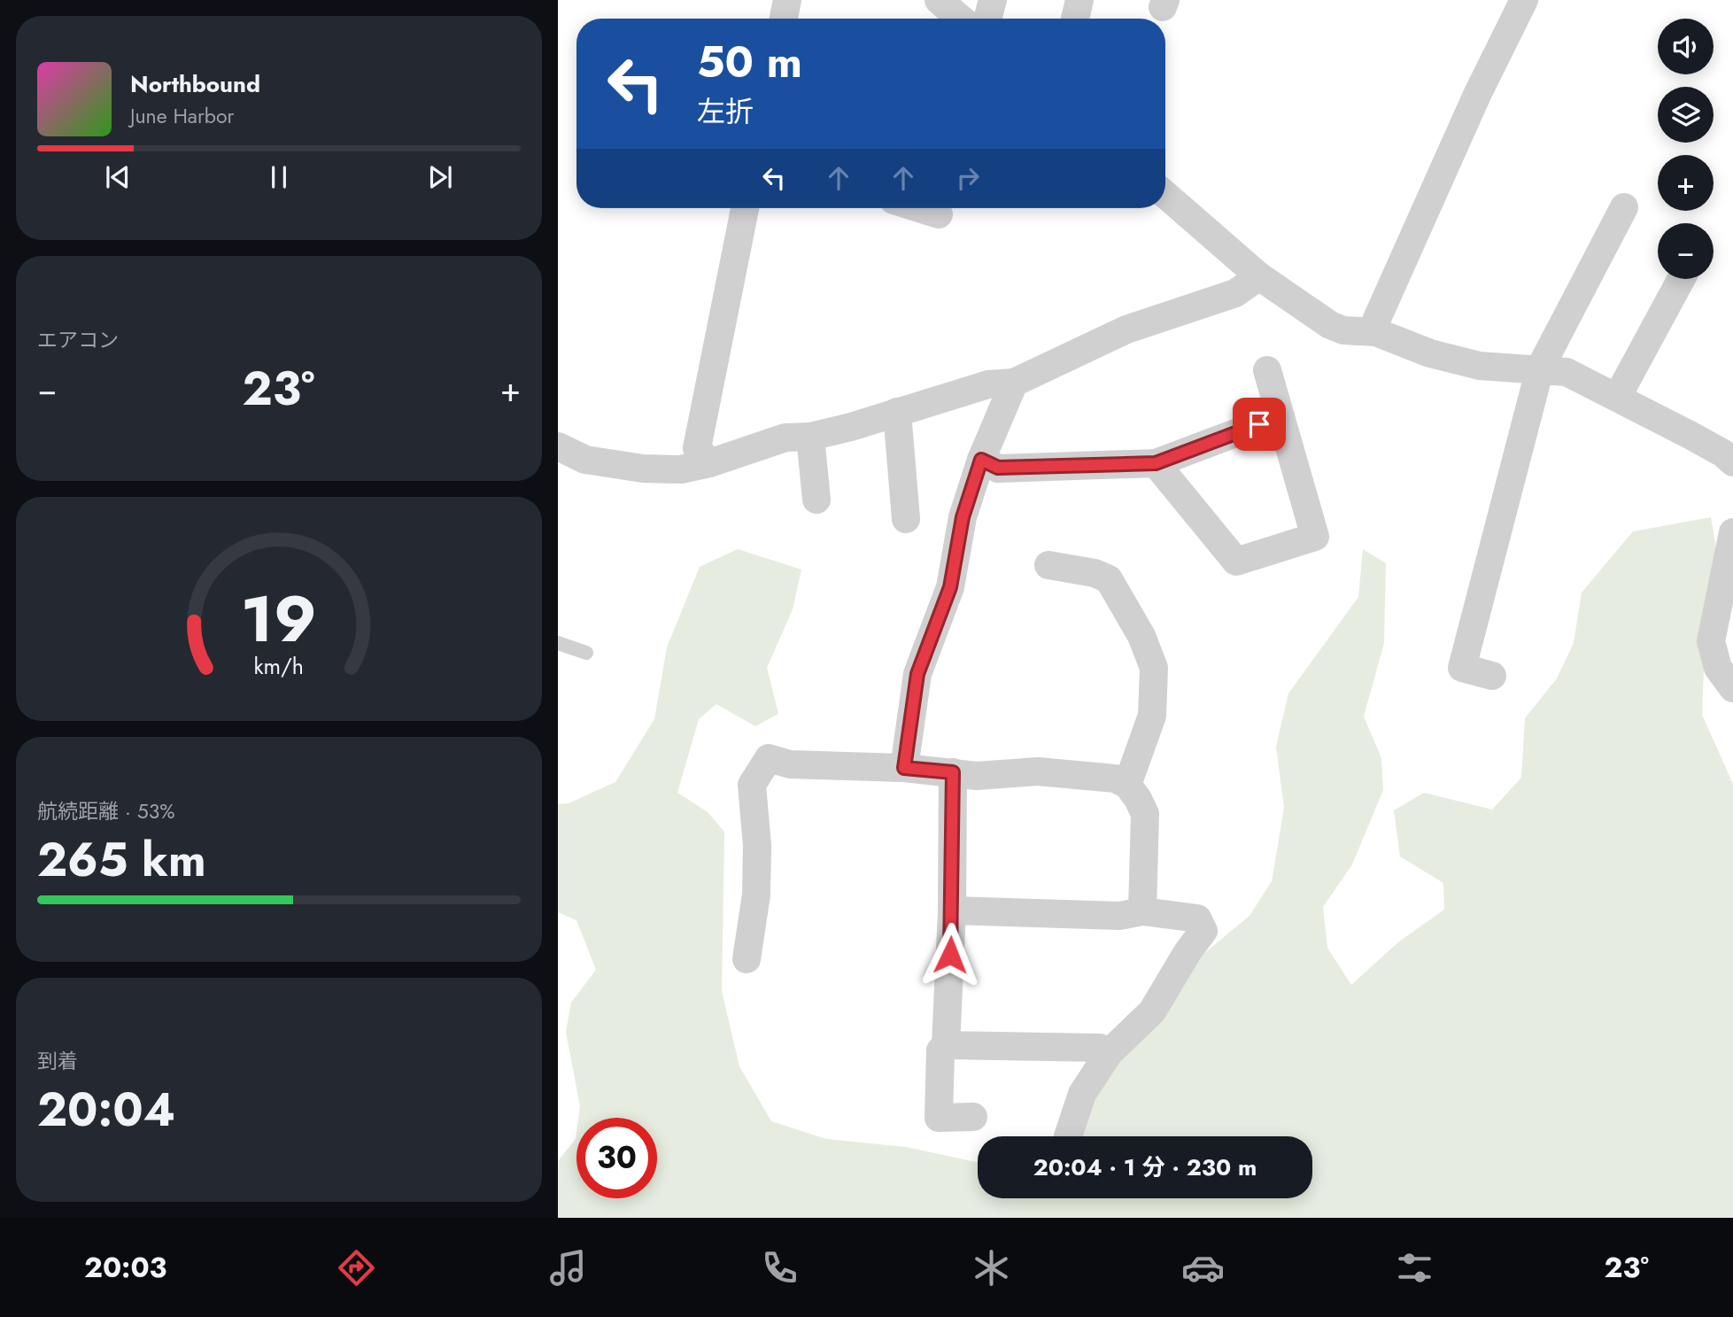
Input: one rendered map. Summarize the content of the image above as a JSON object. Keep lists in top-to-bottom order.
{
  "page": {
    "map_buttons": ["+", "−"],
    "turn": ["50 m", "左折"],
    "song": ["Northbound", "June Harbor"],
    "tile": [
      "エアコン",
      ["航続距離 · 53%", "265 km"],
      ["到着", "20:04"]
    ],
    "heat": ["−", "23°", "+"],
    "limit": "30",
    "trip": "20:04 · 1 分 · 230 m",
    "tabs": ["20:03", "23°"],
    "gauge": ["19", "km/h"]
  }
}
